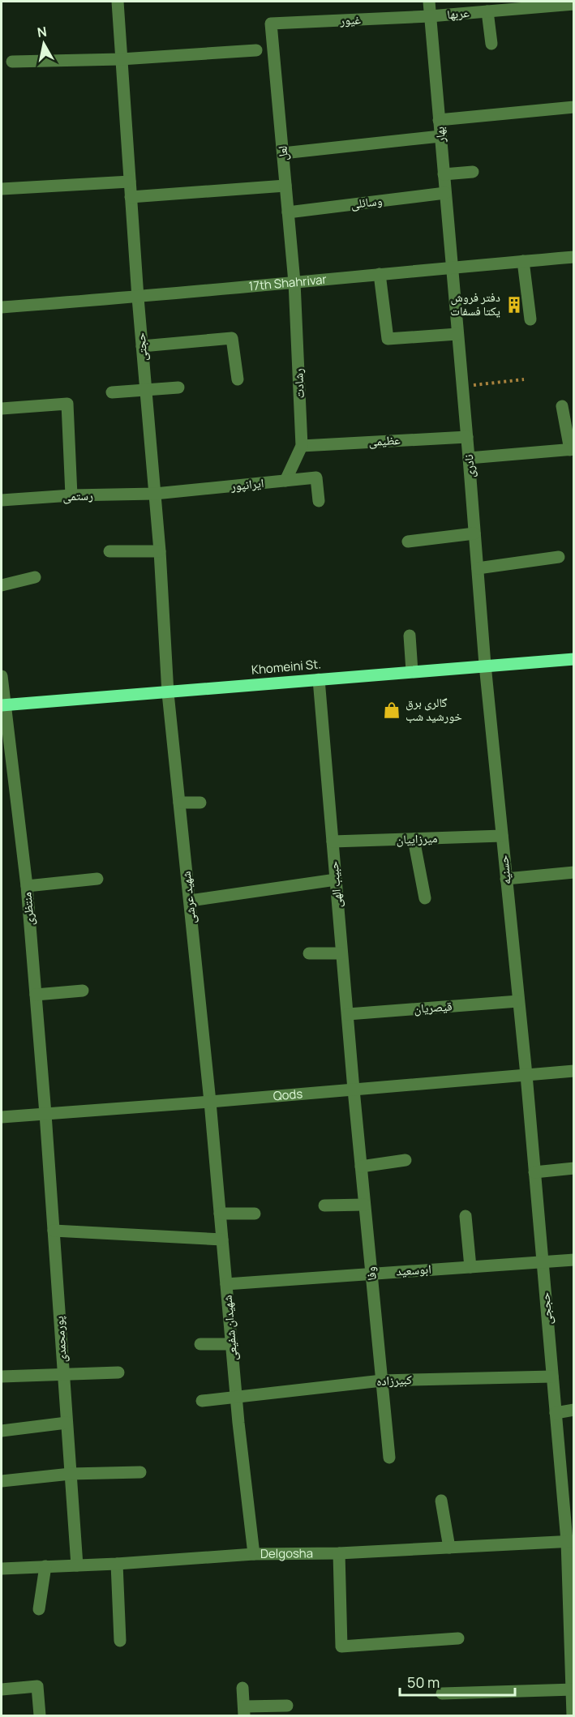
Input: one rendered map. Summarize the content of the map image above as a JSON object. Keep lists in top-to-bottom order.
{
  "streets": {
    "main road": ["Khomeini St."],
    "street": [
      "عربها",
      "غیور",
      "بهار",
      "لعل",
      "وسائلی",
      "17th Shahrivar",
      "حجتی",
      "رشادت",
      "عظیمی",
      "نادری",
      "ایرانپور",
      "رستمی",
      "میرزاییان",
      "حسنیه",
      "حبیب الهی",
      "شهید عرشی",
      "منتظری",
      "قیصریان",
      "Qods",
      "ابوسعید",
      "وفا",
      "حججی",
      "شهیدان شفیعی",
      "پورمحمدی",
      "کبیرزاده",
      "Delgosha"
    ]
  },
  "crossings": [
    ["عربها", "غیور"],
    ["عربها", "بهار"],
    ["غیور", "بهار"],
    ["غیور", "لعل"],
    ["بهار", "وسائلی"],
    ["بهار", "17th Shahrivar"],
    ["بهار", "نادری"],
    ["لعل", "وسائلی"],
    ["لعل", "17th Shahrivar"],
    ["لعل", "رشادت"],
    ["17th Shahrivar", "حجتی"],
    ["17th Shahrivar", "رشادت"],
    ["17th Shahrivar", "نادری"],
    ["حجتی", "ایرانپور"],
    ["حجتی", "رستمی"],
    ["حجتی", "Khomeini St."],
    ["حجتی", "شهید عرشی"],
    ["رشادت", "عظیمی"],
    ["رشادت", "ایرانپور"],
    ["عظیمی", "نادری"],
    ["نادری", "Khomeini St."],
    ["نادری", "حسنیه"],
    ["ایرانپور", "رستمی"],
    ["Khomeini St.", "حسنیه"],
    ["Khomeini St.", "حبیب الهی"],
    ["Khomeini St.", "شهید عرشی"],
    ["Khomeini St.", "منتظری"],
    ["میرزاییان", "حسنیه"],
    ["میرزاییان", "حبیب الهی"],
    ["حسنیه", "قیصریان"],
    ["حسنیه", "Qods"],
    ["حسنیه", "حججی"],
    ["حبیب الهی", "قیصریان"],
    ["حبیب الهی", "Qods"],
    ["حبیب الهی", "وفا"],
    ["شهید عرشی", "Qods"],
    ["شهید عرشی", "شهیدان شفیعی"],
    ["منتظری", "Qods"],
    ["منتظری", "پورمحمدی"],
    ["Qods", "وفا"],
    ["Qods", "حججی"],
    ["Qods", "شهیدان شفیعی"],
    ["Qods", "پورمحمدی"],
    ["ابوسعید", "وفا"],
    ["ابوسعید", "حججی"],
    ["ابوسعید", "شهیدان شفیعی"],
    ["وفا", "کبیرزاده"],
    ["حججی", "کبیرزاده"],
    ["حججی", "Delgosha"],
    ["شهیدان شفیعی", "کبیرزاده"],
    ["شهیدان شفیعی", "Delgosha"],
    ["پورمحمدی", "Delgosha"]
  ],
  "places": {
    "building": ["دفتر فروش یکتا فسفات"],
    "shop": ["گالری برق خورشید شب"]
  },
  "scale_bar": "50 m",
  "north": "top"
}
